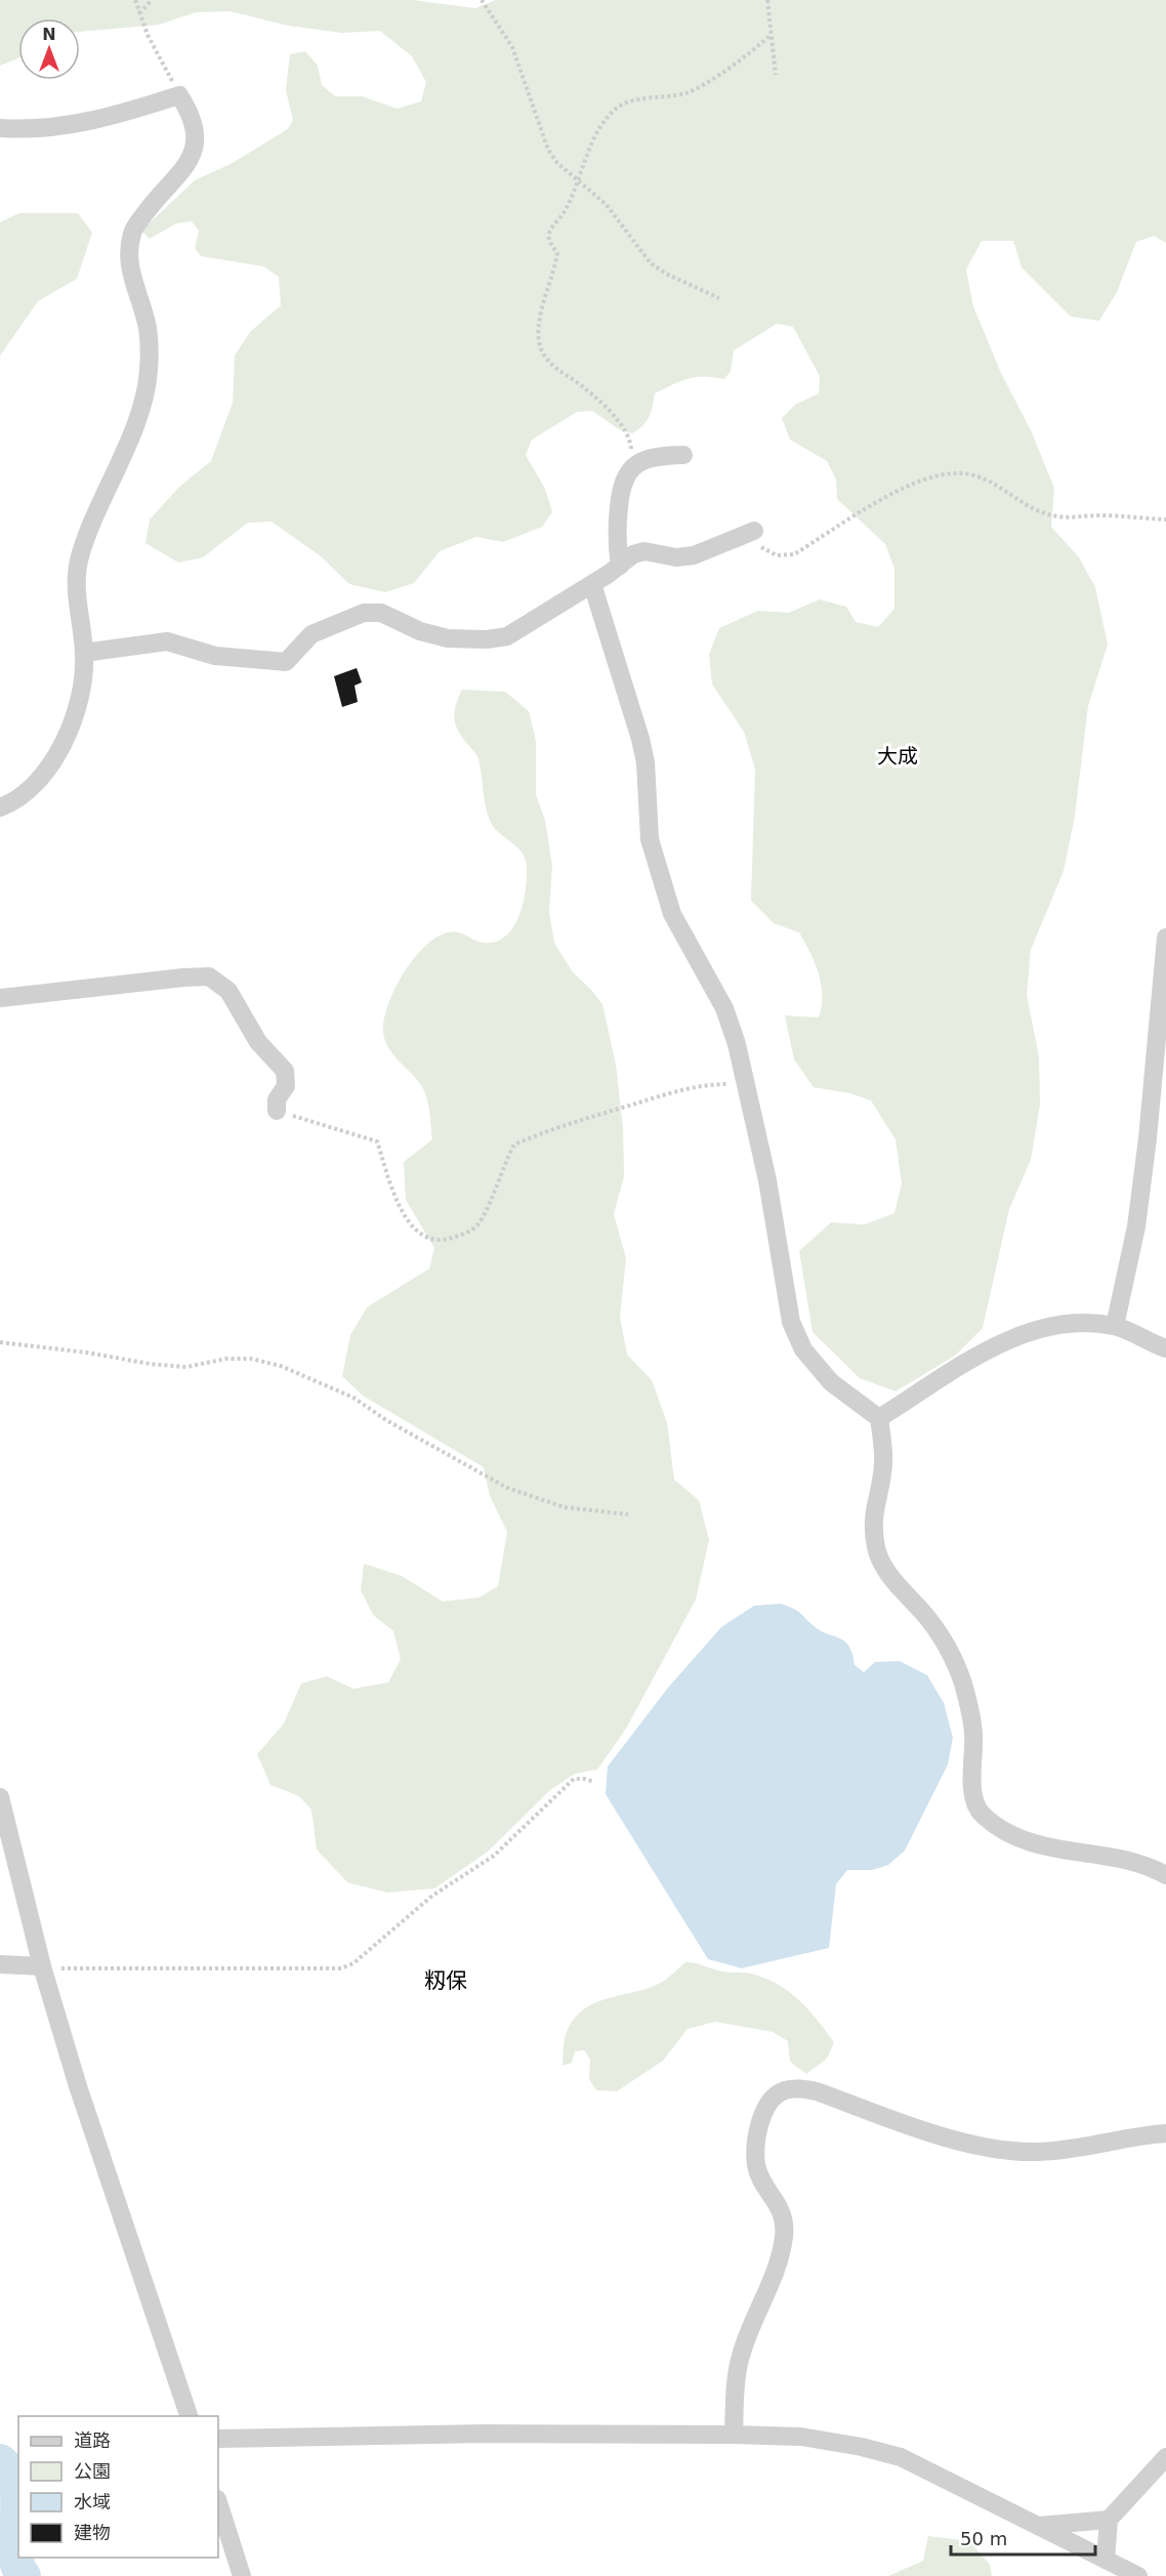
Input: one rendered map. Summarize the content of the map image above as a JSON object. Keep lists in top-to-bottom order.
{
  "districts": ["大成", "籾保"],
  "legend": [
    "道路",
    "公園",
    "水域",
    "建物"
  ],
  "scale_bar": "50 m",
  "north": "top"
}
